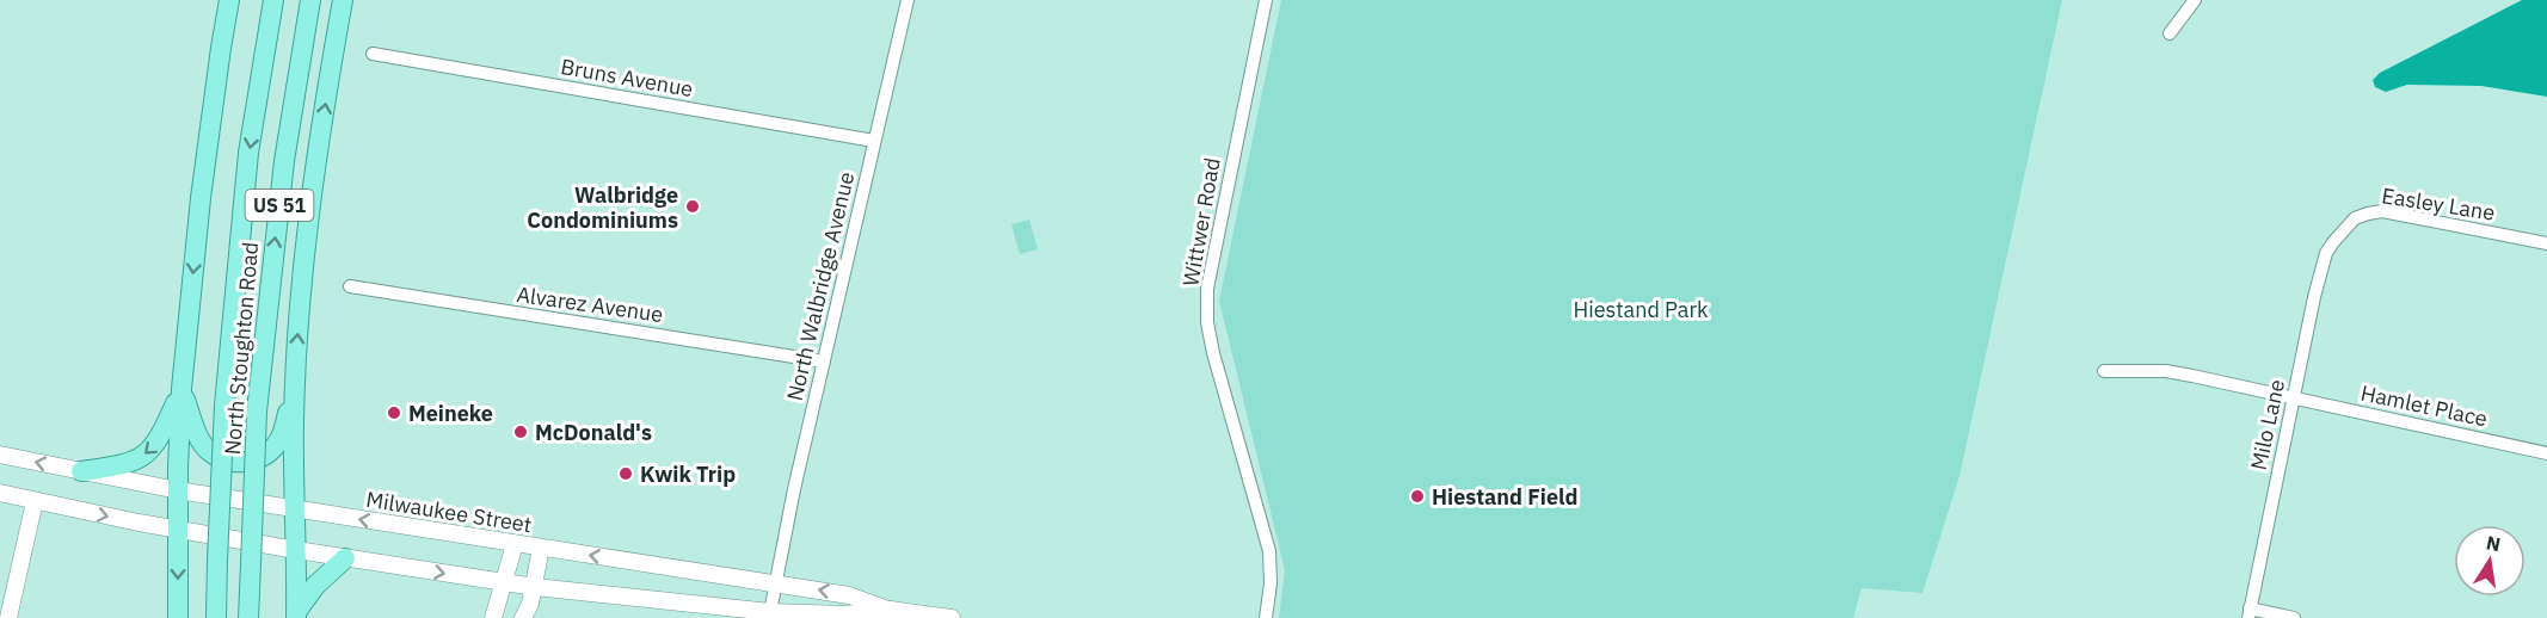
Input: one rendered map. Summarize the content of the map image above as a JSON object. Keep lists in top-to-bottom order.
{
  "streets": {
    "main road": ["US 51", "North Stoughton Road"],
    "street": [
      "Bruns Avenue",
      "Easley Lane",
      "Wittwer Road",
      "North Walbridge Avenue",
      "Alvarez Avenue",
      "Hamlet Place",
      "Milo Lane",
      "Milwaukee Street"
    ]
  },
  "crossings": [
    ["Bruns Avenue", "North Walbridge Avenue"],
    ["Easley Lane", "Milo Lane"],
    ["North Walbridge Avenue", "Alvarez Avenue"],
    ["North Walbridge Avenue", "Milwaukee Street"],
    ["Hamlet Place", "Milo Lane"]
  ],
  "parks": ["Hiestand Park"],
  "places": [
    "Walbridge Condominiums",
    "Meineke",
    "McDonald's",
    "Kwik Trip",
    "Hiestand Field"
  ],
  "north": "top"
}
